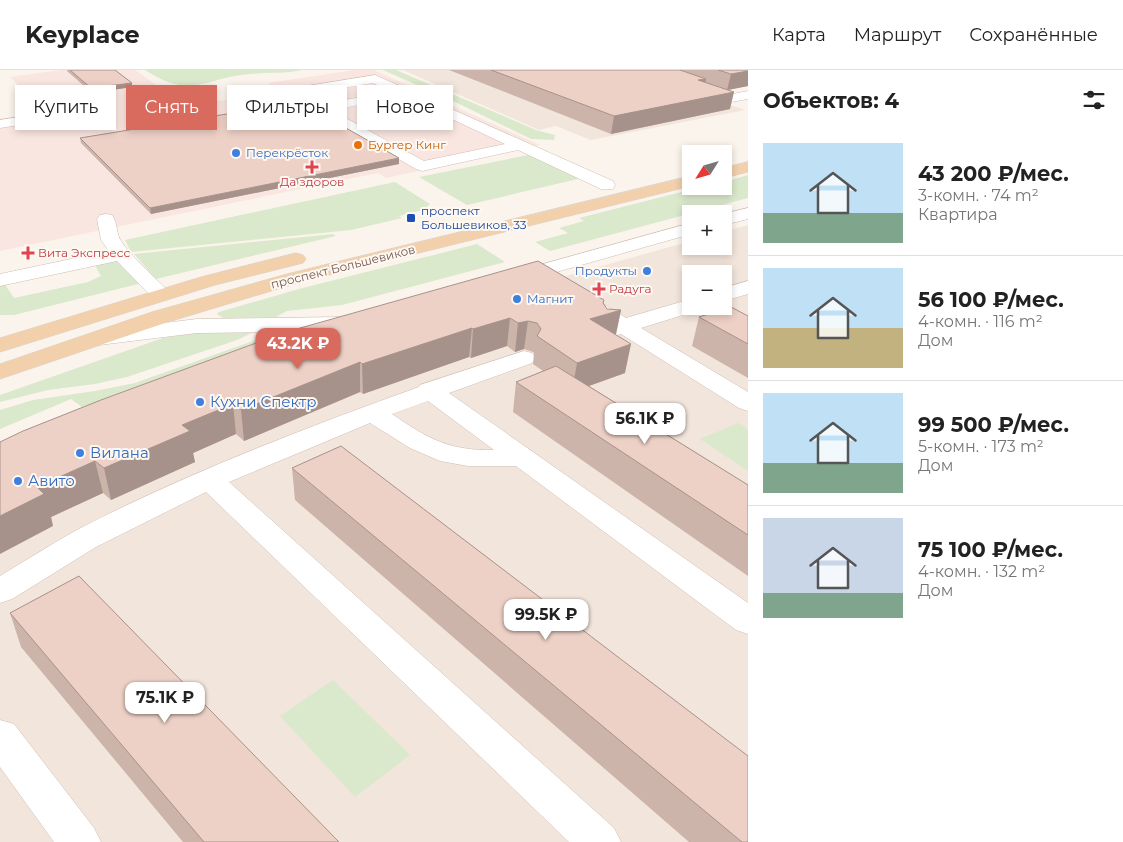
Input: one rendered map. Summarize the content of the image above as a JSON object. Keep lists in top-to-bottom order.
{
  "streets": {
    "main road": ["проспект Большевиков"]
  },
  "places": {
    "other": [
      "Бургер Кинг",
      "Перекрёсток",
      "Продукты",
      "Магнит",
      "Кухни Спектр",
      "Вилана",
      "Авито"
    ],
    "health": ["Да здоров", "Вита Экспресс", "Радуга"],
    "transit": ["проспект Большевиков, 33"]
  },
  "north": "bottom left",
  "page": {
    "header": "Keyplace",
    "nav": ["Карта", "Маршрут", "Сохранённые"],
    "heading": "Объектов: 4",
    "chip": [
      "Купить",
      "Снять",
      "Фильтры",
      "Новое"
    ],
    "list": [
      {
        "name": "43 200 ₽/мес.",
        "note": "3-комн. · 74 m² · Квартира"
      },
      {
        "name": "56 100 ₽/мес.",
        "note": "4-комн. · 116 m² · Дом"
      },
      {
        "name": "99 500 ₽/мес.",
        "note": "5-комн. · 173 m² · Дом"
      },
      {
        "name": "75 100 ₽/мес.",
        "note": "4-комн. · 132 m² · Дом"
      }
    ],
    "map_buttons": ["+", "−"],
    "price": [
      "43.2K ₽",
      "56.1K ₽",
      "99.5K ₽",
      "75.1K ₽"
    ]
  }
}
